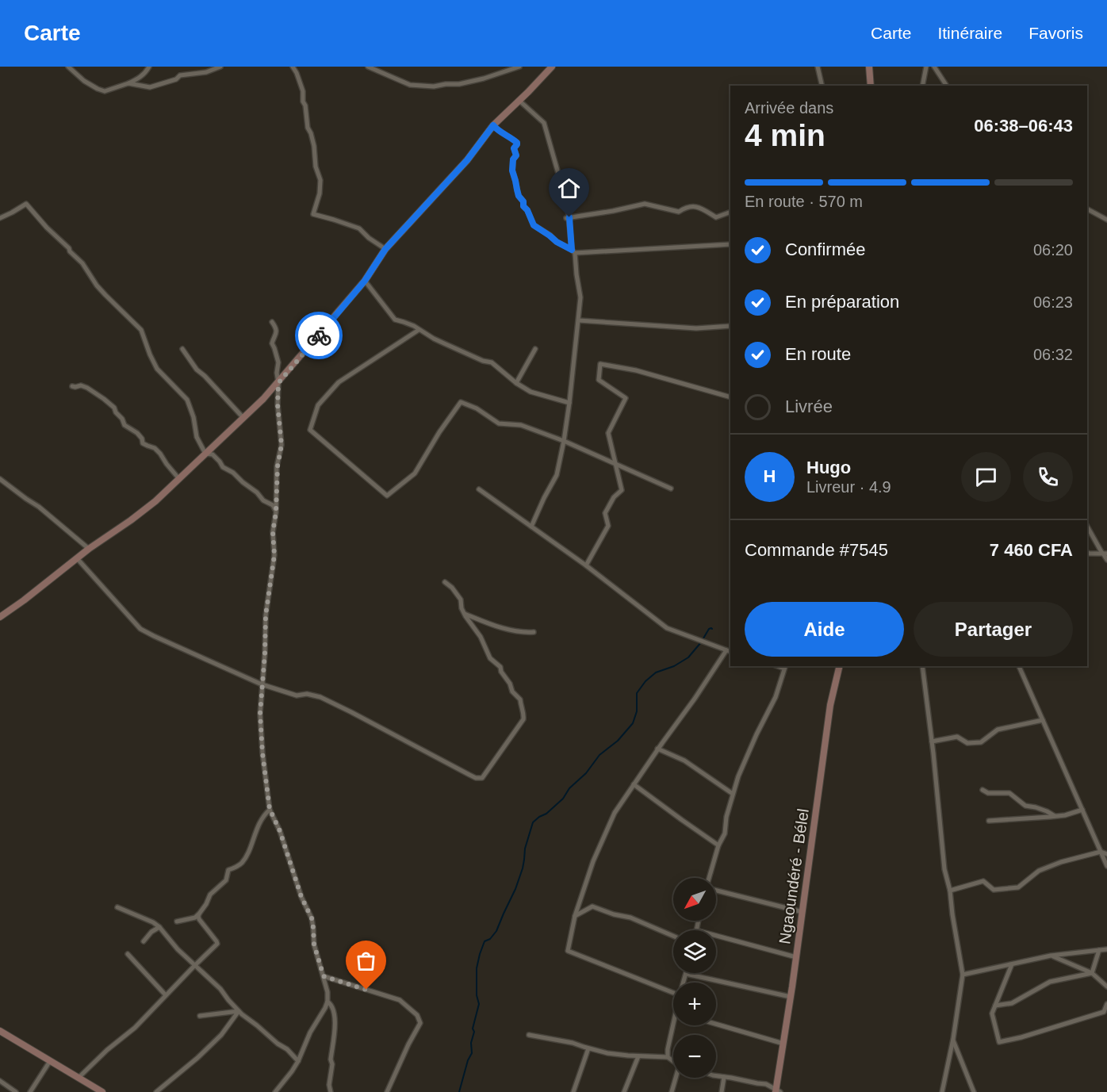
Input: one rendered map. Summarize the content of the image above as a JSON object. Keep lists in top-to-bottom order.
{
  "streets": {
    "street": ["Ngaoundéré - Bélel"]
  },
  "north": "bottom left",
  "page": {
    "header": "Carte",
    "nav": ["Carte", "Itinéraire", "Favoris"],
    "heading": ["4 min", "Arrivée dans", "06:38–06:43"],
    "panel": [
      "Hugo",
      "Livreur · 4.9",
      "Commande #7545",
      "7 460 CFA"
    ],
    "bar": "En route · 570 m",
    "list": [
      ["Confirmée", "06:20"],
      ["En préparation", "06:23"],
      ["En route", "06:32"],
      "Livrée"
    ],
    "round": "H",
    "buttons": ["Aide", "Partager"],
    "map_buttons": ["+", "−"]
  }
}
